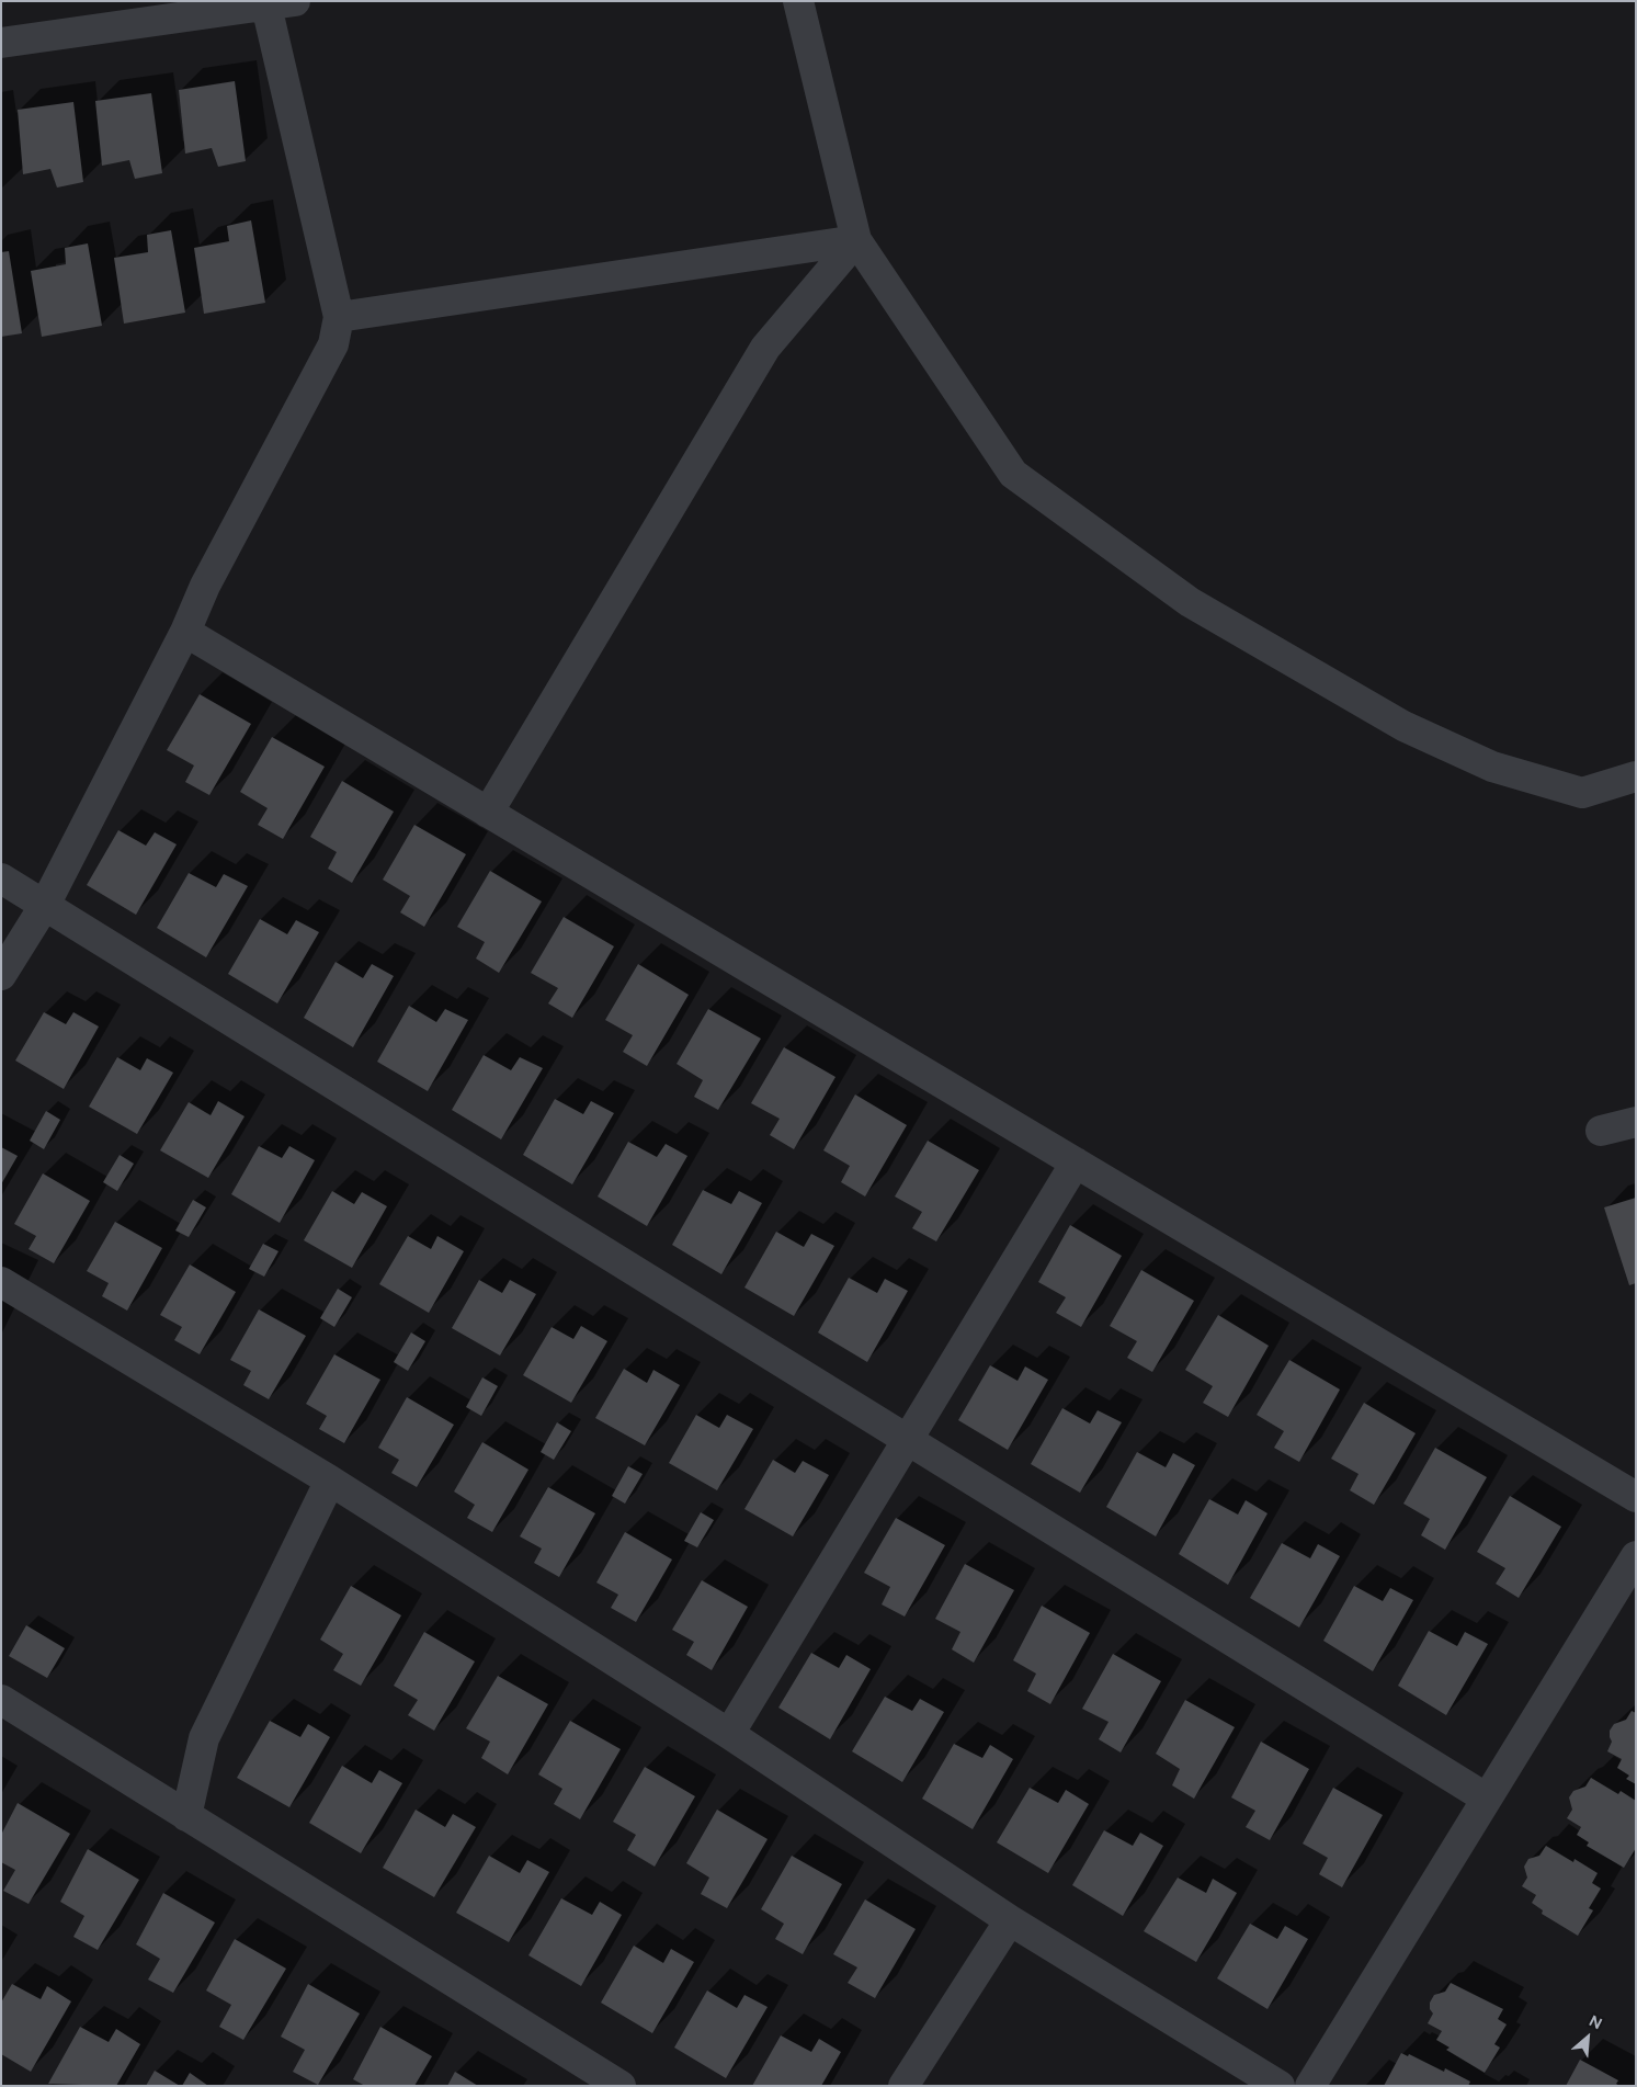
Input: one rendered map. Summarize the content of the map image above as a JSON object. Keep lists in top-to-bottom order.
{
  "north": "top right"
}
